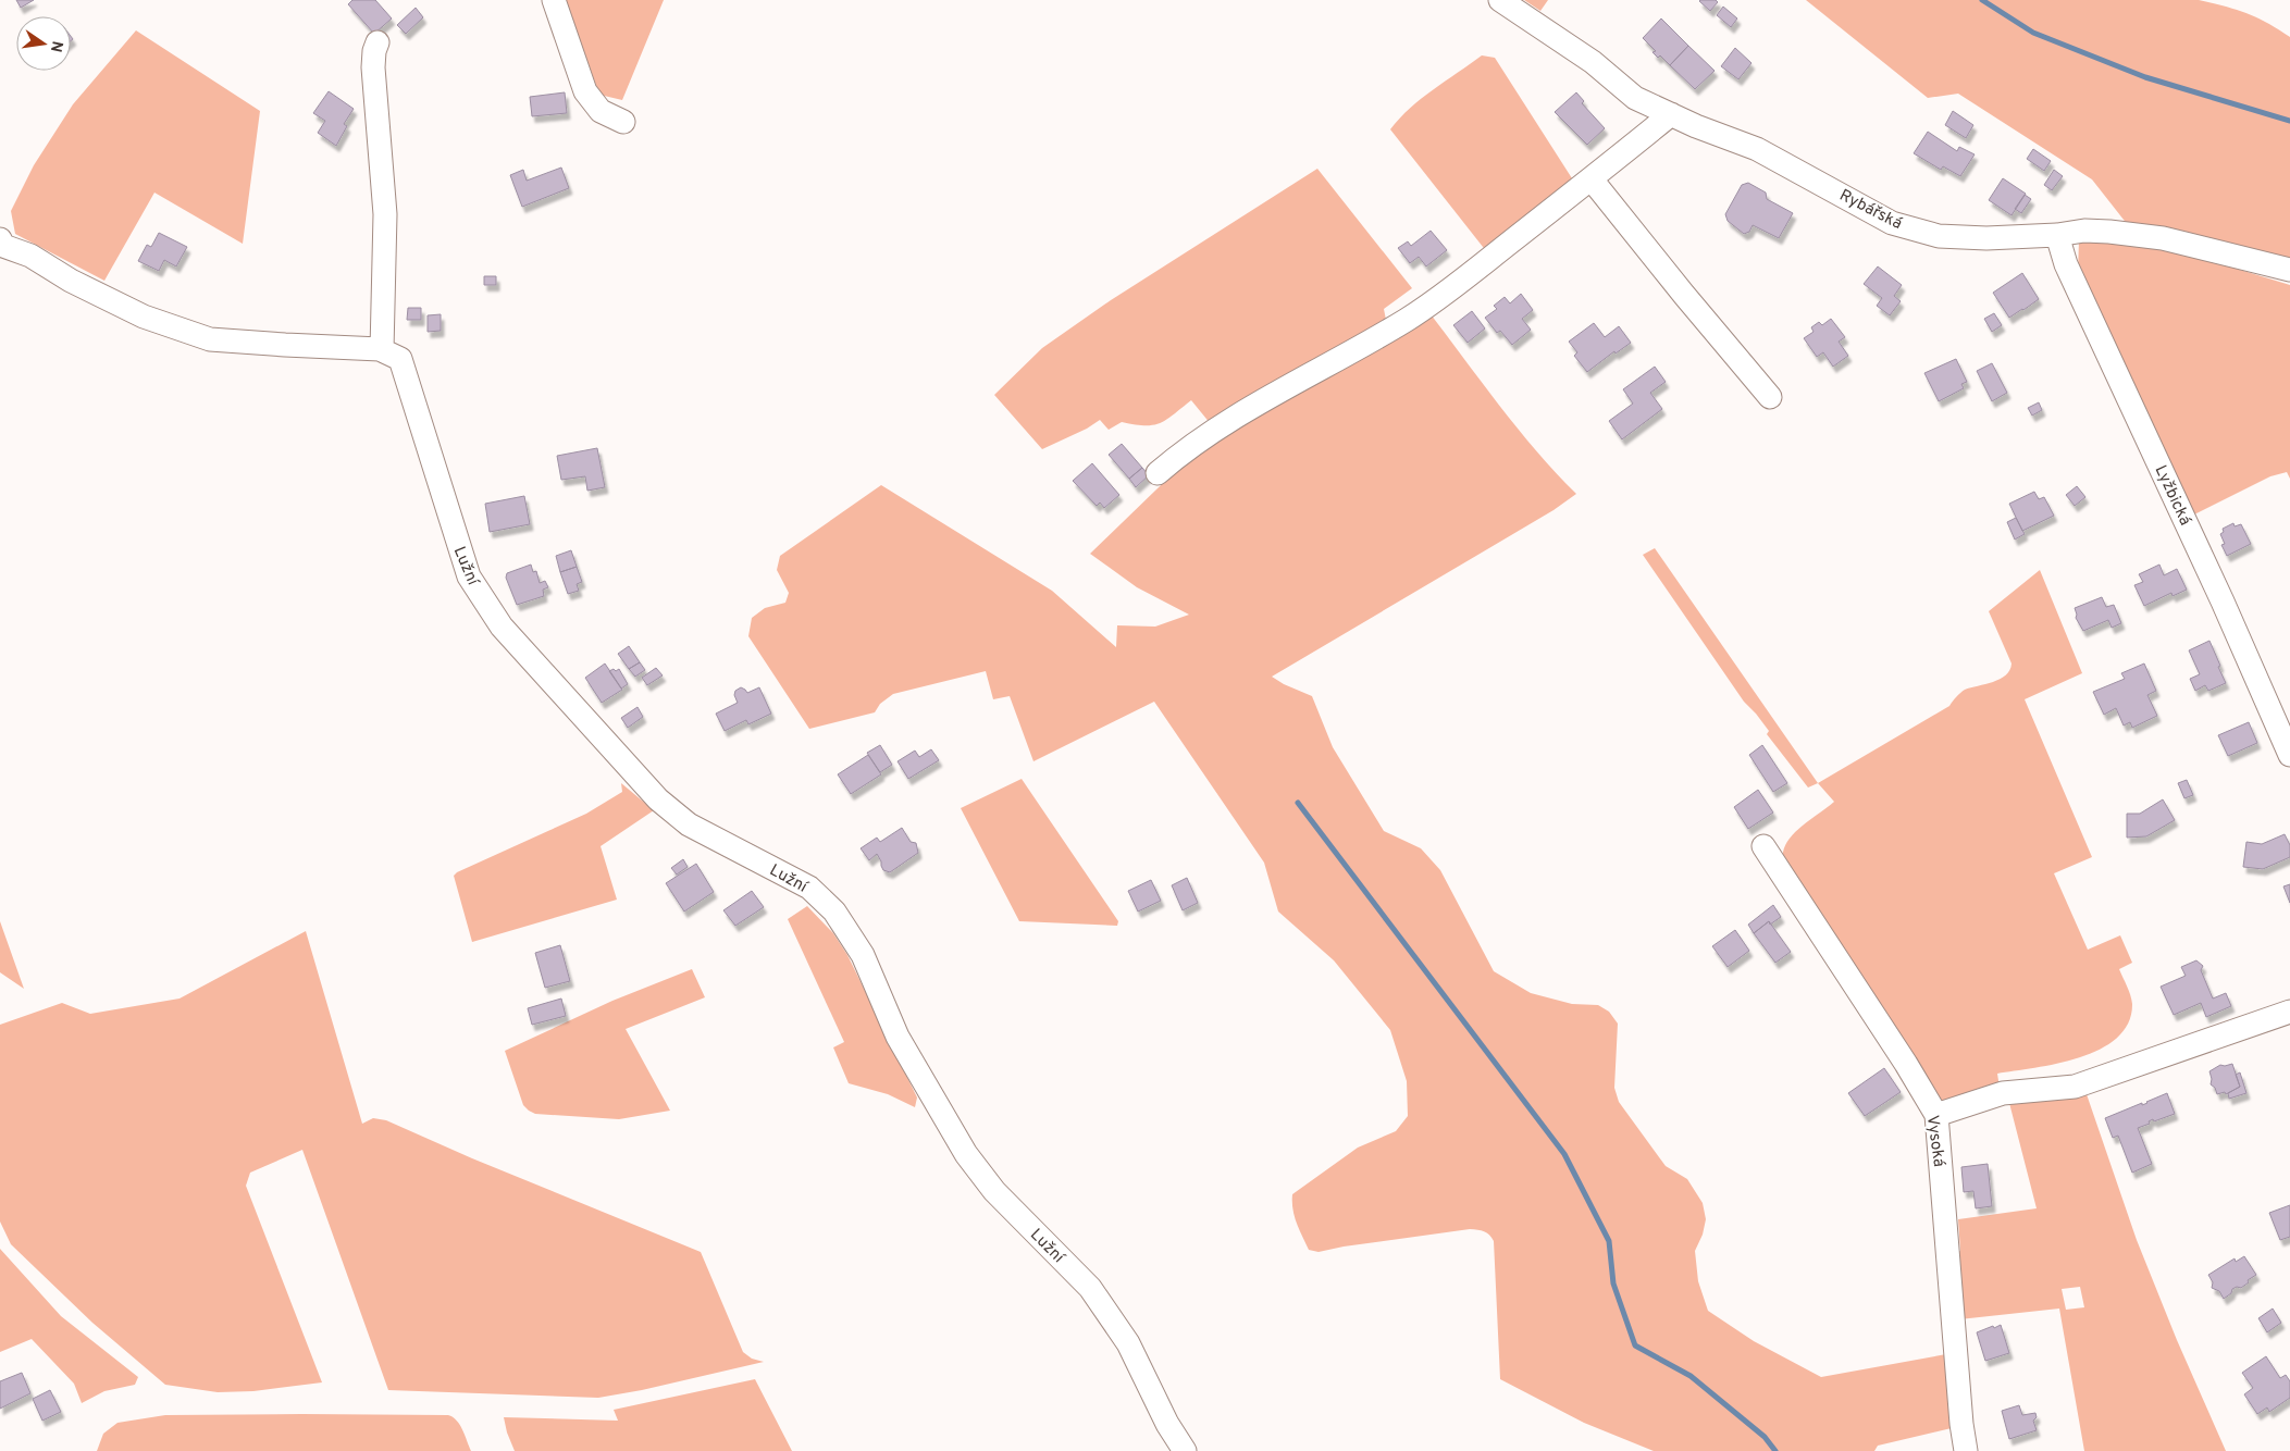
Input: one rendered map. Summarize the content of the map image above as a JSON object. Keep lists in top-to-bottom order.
{
  "streets": {
    "street": [
      "Rybářská",
      "Lyžbická",
      "Lužní",
      "Vysoká"
    ]
  },
  "crossings": [
    ["Rybářská", "Lyžbická"]
  ],
  "north": "right"
}
